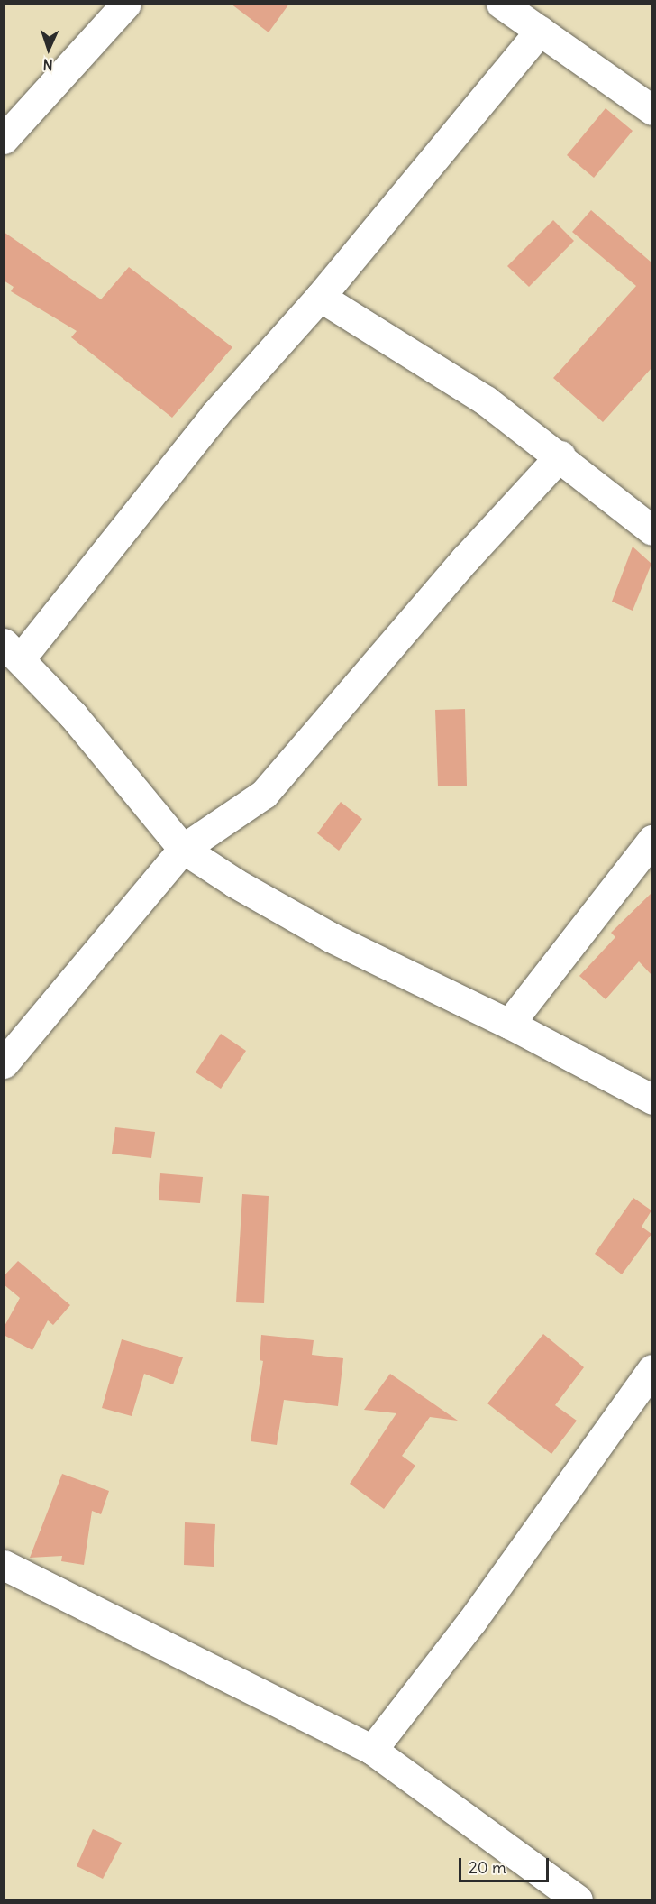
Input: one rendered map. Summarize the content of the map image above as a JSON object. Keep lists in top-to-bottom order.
{
  "scale_bar": "20 m",
  "north": "bottom"
}
